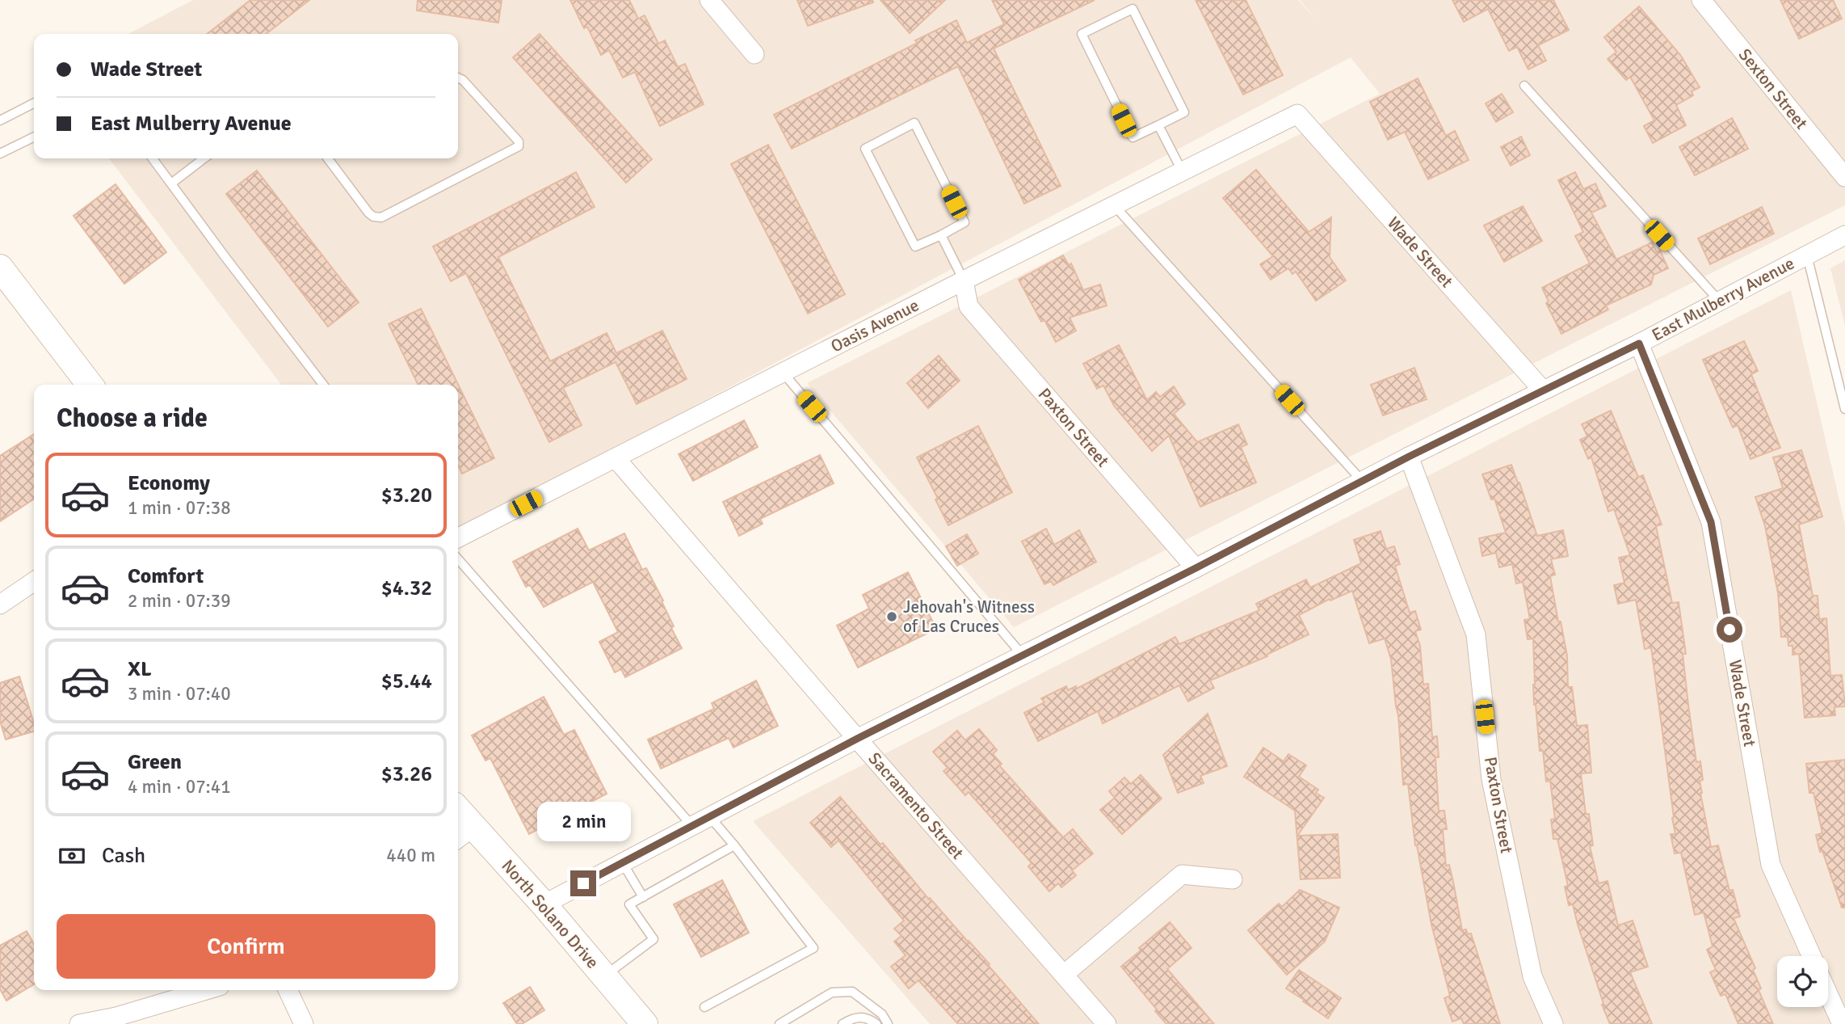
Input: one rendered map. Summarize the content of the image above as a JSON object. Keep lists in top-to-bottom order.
{
  "streets": {
    "main road": ["North Solano Drive"],
    "street": [
      "Sexton Street",
      "Wade Street",
      "East Mulberry Avenue",
      "Oasis Avenue",
      "Paxton Street",
      "Sacramento Street"
    ]
  },
  "crossings": [
    ["Wade Street", "East Mulberry Avenue"],
    ["Wade Street", "Oasis Avenue"],
    ["East Mulberry Avenue", "Paxton Street"],
    ["East Mulberry Avenue", "Sacramento Street"],
    ["East Mulberry Avenue", "North Solano Drive"],
    ["Oasis Avenue", "Paxton Street"],
    ["Oasis Avenue", "Sacramento Street"]
  ],
  "places": ["Jehovah's Witness of Las Cruces"],
  "page": {
    "banner": ["Wade Street", "East Mulberry Avenue"],
    "heading": "Choose a ride",
    "list": [
      {
        "name": "Economy",
        "note": "1 min · 07:38",
        "value": "$3.20"
      },
      {
        "name": "Comfort",
        "note": "2 min · 07:39",
        "value": "$4.32"
      },
      {
        "name": "XL",
        "note": "3 min · 07:40",
        "value": "$5.44"
      },
      {
        "name": "Green",
        "note": "4 min · 07:41",
        "value": "$3.26"
      }
    ],
    "bubble": "2 min",
    "pay": ["Cash", "440 m"],
    "buttons": "Confirm"
  }
}
